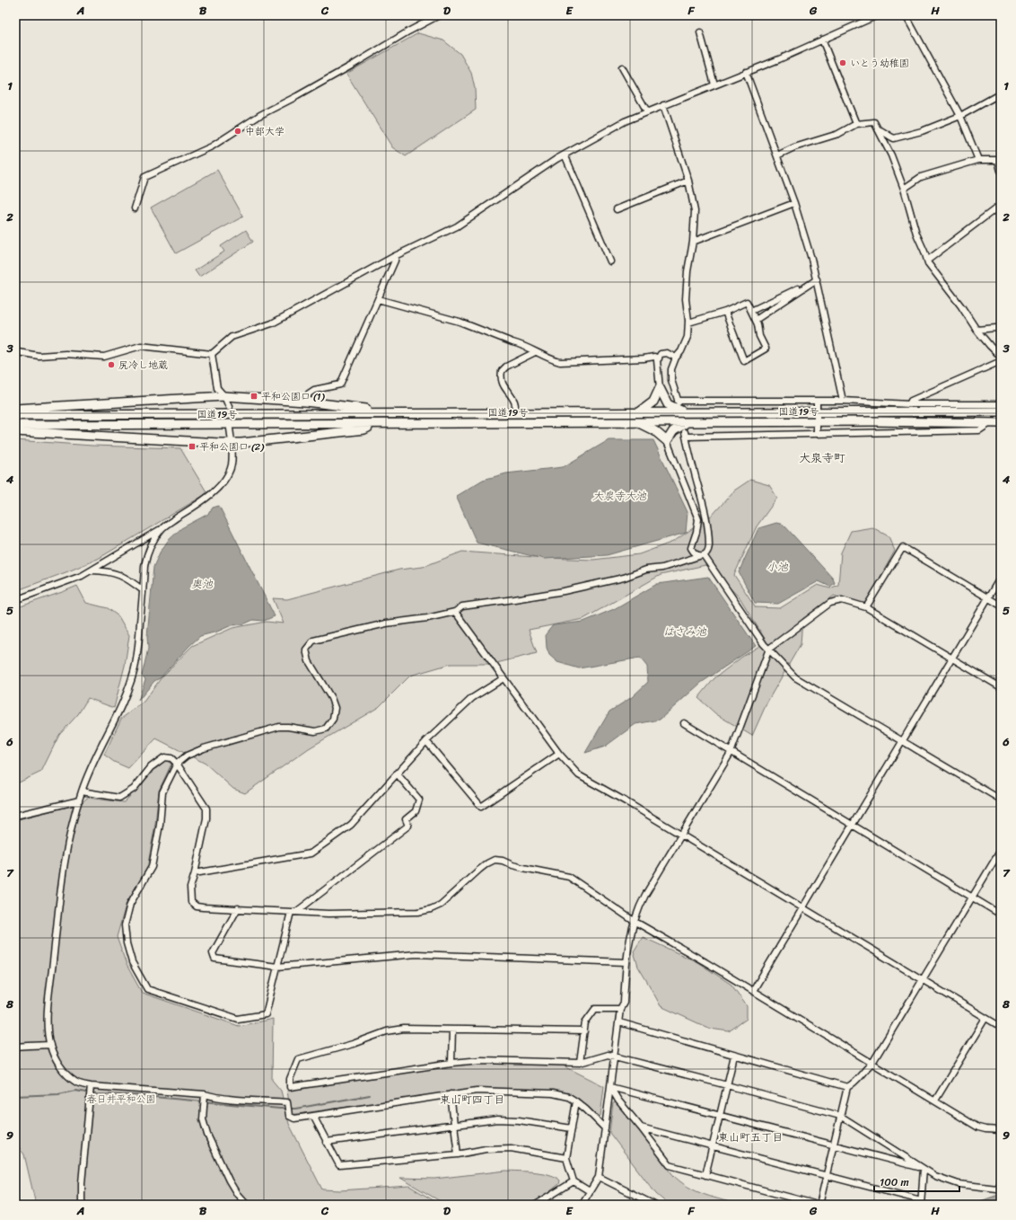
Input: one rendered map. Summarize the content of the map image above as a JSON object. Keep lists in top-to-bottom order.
{
  "streets": {
    "highway": ["国道19号"]
  },
  "districts": ["大泉寺町", "東山町四丁目", "東山町五丁目"],
  "water": [
    "大泉寺大池",
    "小池",
    "奥池",
    "はさみ池"
  ],
  "parks": ["春日井平和公園"],
  "places": {
    "other": ["いとう幼稚園", "中部大学", "尻冷し地蔵"],
    "transit": ["平和公園口 (1)", "平和公園口 (2)"]
  },
  "scale_bar": "100 m",
  "grid": {
    "columns": [
      "A",
      "B",
      "C",
      "D",
      "E",
      "F",
      "G",
      "H"
    ],
    "rows": [
      "1",
      "2",
      "3",
      "4",
      "5",
      "6",
      "7",
      "8",
      "9"
    ]
  }
}
